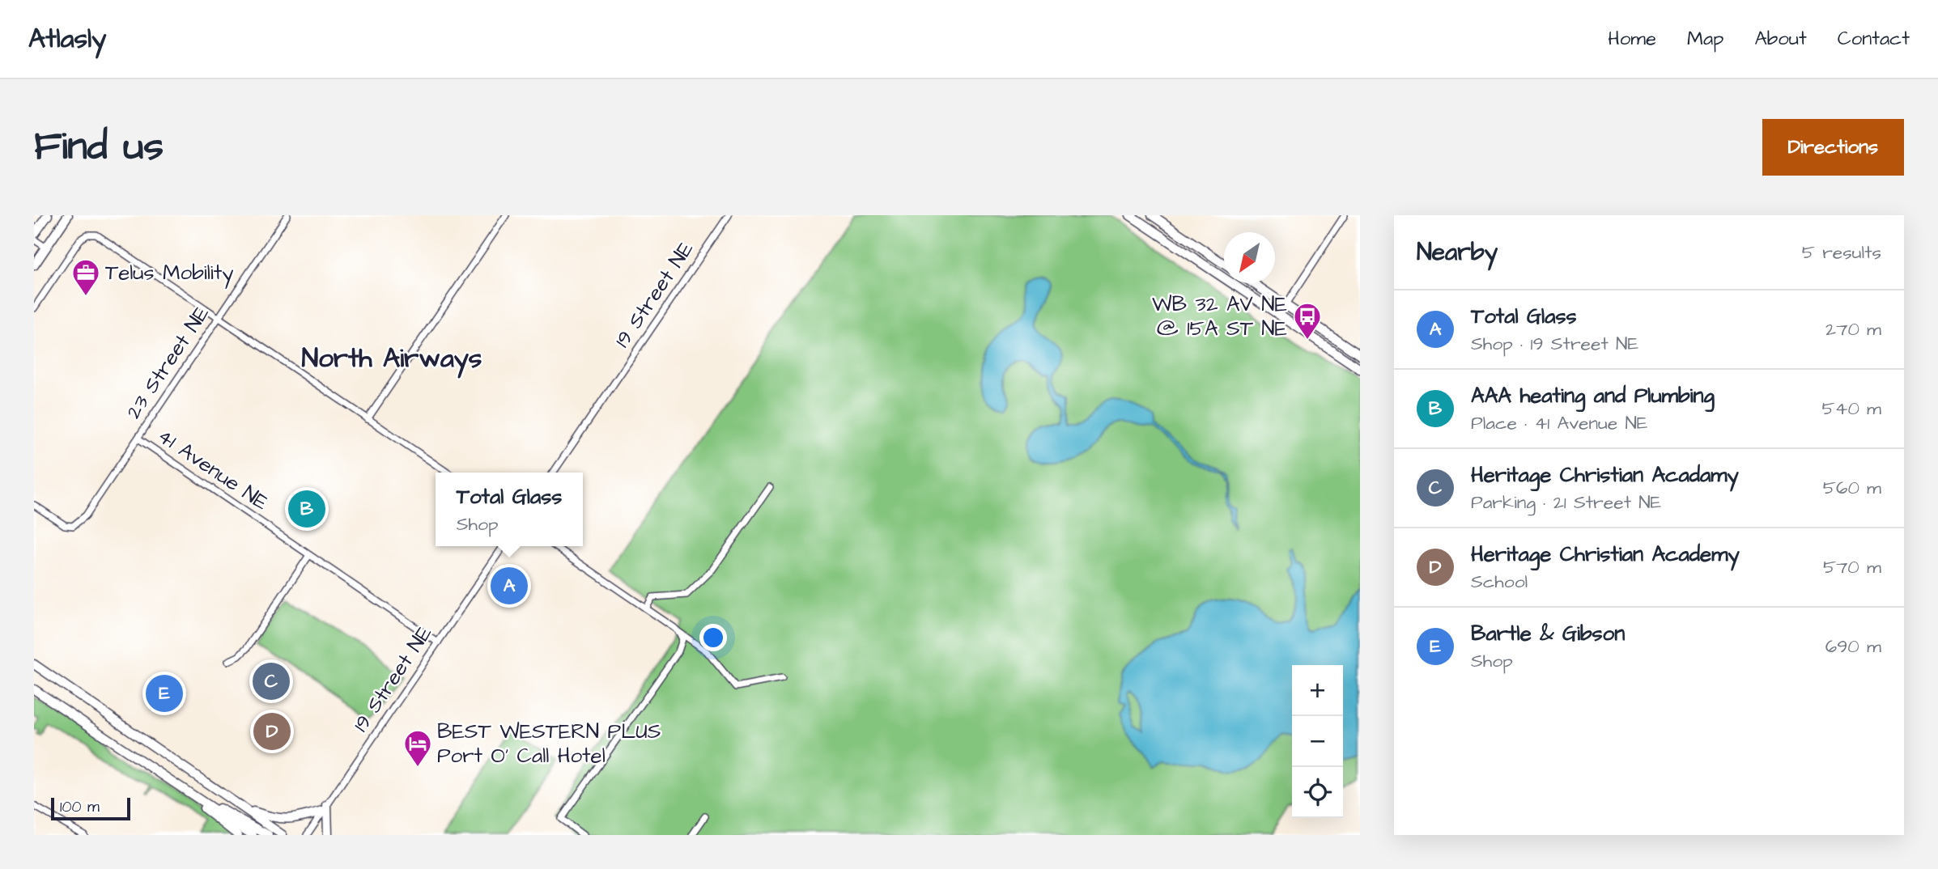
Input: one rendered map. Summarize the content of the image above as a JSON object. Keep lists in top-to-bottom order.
{
  "streets": {
    "street": ["19 Street NE", "23 Street NE", "41 Avenue NE"]
  },
  "crossings": [
    ["19 Street NE", "41 Avenue NE"],
    ["23 Street NE", "41 Avenue NE"]
  ],
  "districts": ["North Airways"],
  "places": {
    "office": ["Telus Mobility"],
    "bus stop": ["WB 32 AV NE @ 15A ST NE"],
    "hotel": ["BEST WESTERN PLUS Port O' Call Hotel"]
  },
  "scale_bar": "100 m",
  "north": "bottom left",
  "page": {
    "header": "Atlasly",
    "nav": [
      "Home",
      "Map",
      "About",
      "Contact"
    ],
    "buttons": "Directions",
    "title": "Find us",
    "heading": ["Nearby", "5 results"],
    "list": [
      {
        "mark": "A",
        "name": "Total Glass",
        "note": "Shop · 19 Street NE",
        "value": "270 m"
      },
      {
        "mark": "B",
        "name": "AAA heating and Plumbing",
        "note": "Place · 41 Avenue NE",
        "value": "540 m"
      },
      {
        "mark": "C",
        "name": "Heritage Christian Acadamy",
        "note": "Parking · 21 Street NE",
        "value": "560 m"
      },
      {
        "mark": "D",
        "name": "Heritage Christian Academy",
        "note": "School",
        "value": "570 m"
      },
      {
        "mark": "E",
        "name": "Bartle & Gibson",
        "note": "Shop",
        "value": "690 m"
      }
    ],
    "popup": ["Total Glass", "Shop"],
    "pins": [
      "B",
      "A",
      "C",
      "E",
      "D"
    ],
    "map_buttons": ["+", "−"],
    "scale": "100 m"
  }
}
